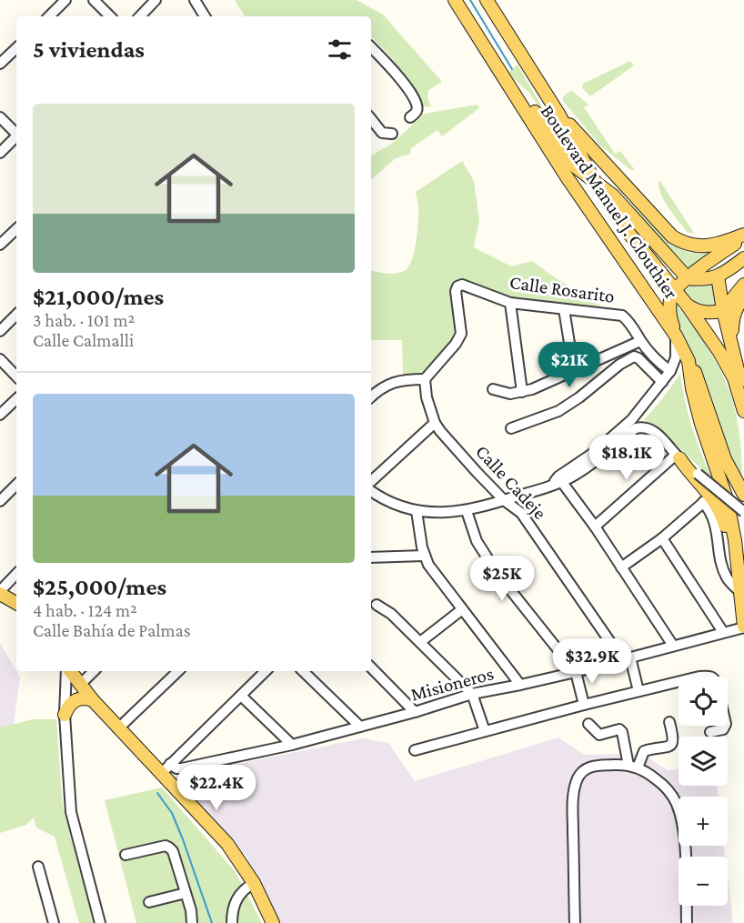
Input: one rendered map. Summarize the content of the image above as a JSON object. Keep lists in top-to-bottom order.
{
  "streets": {
    "main road": ["Boulevard Manuel J. Clouthier"],
    "street": ["Calle Rosarito", "Calle Cadeje", "Misioneros"]
  },
  "crossings": [
    ["Calle Rosarito", "Calle Cadeje"],
    ["Calle Cadeje", "Misioneros"]
  ],
  "page": {
    "heading": "5 viviendas",
    "list": [
      {
        "name": "$21,000/mes",
        "note": "3 hab. · 101 m² · Calle Calmalli"
      },
      {
        "name": "$25,000/mes",
        "note": "4 hab. · 124 m² · Calle Bahía de Palmas"
      }
    ],
    "price": [
      "$21K",
      "$18.1K",
      "$25K",
      "$32.9K",
      "$22.4K"
    ],
    "map_buttons": ["+", "−"]
  }
}
